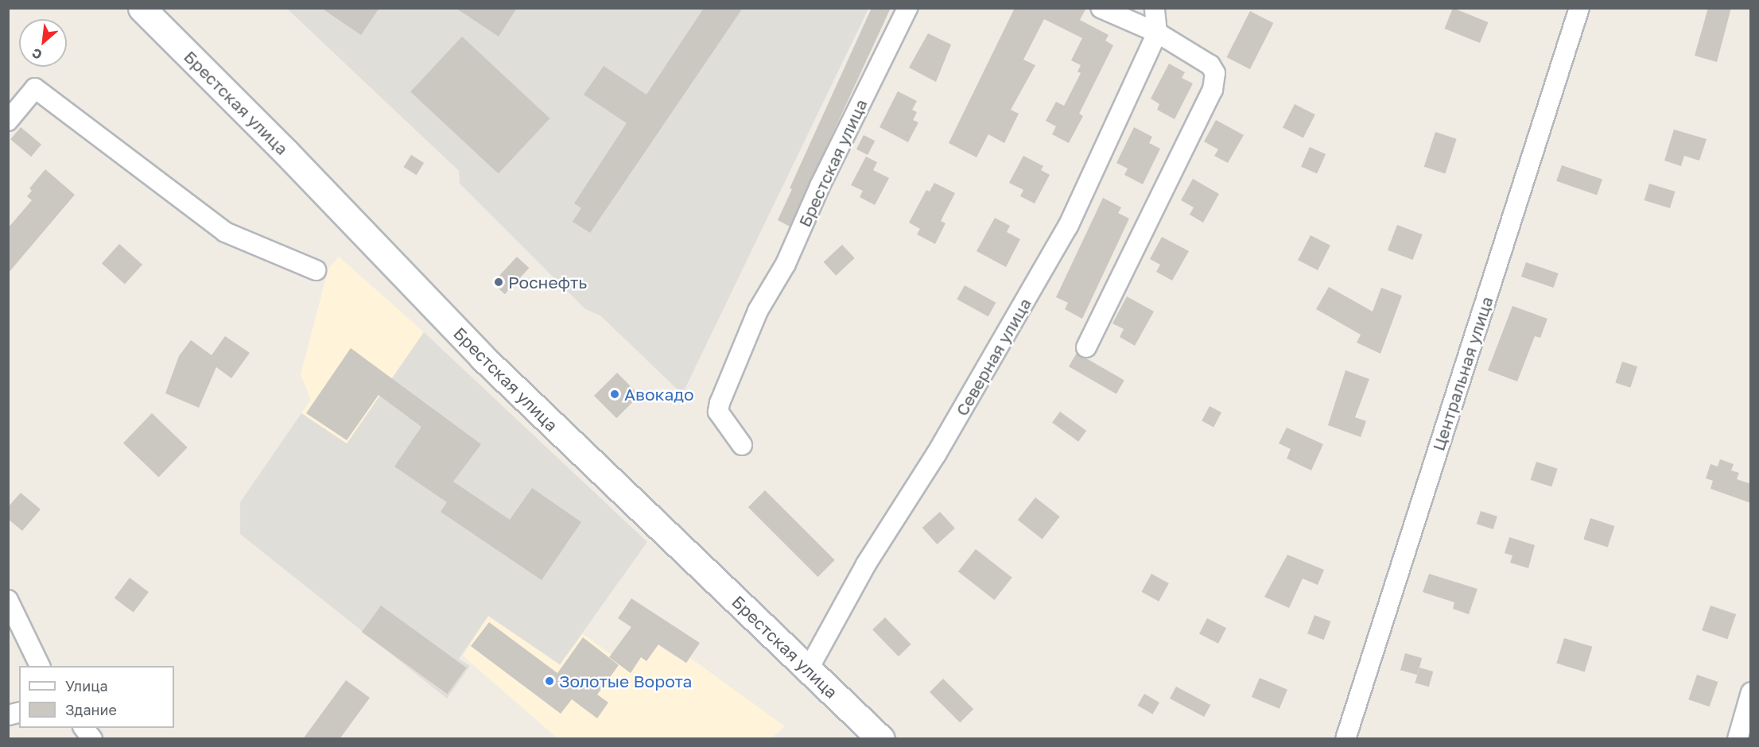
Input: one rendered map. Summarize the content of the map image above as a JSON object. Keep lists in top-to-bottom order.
{
  "streets": {
    "main road": ["Брестская улица"],
    "street": ["Северная улица", "Центральная улица"]
  },
  "crossings": [
    ["Брестская улица", "Северная улица"]
  ],
  "places": ["Роснефть", "Авокадо", "Золотые Ворота"],
  "legend": ["Улица", "Здание"],
  "north": "bottom left"
}
